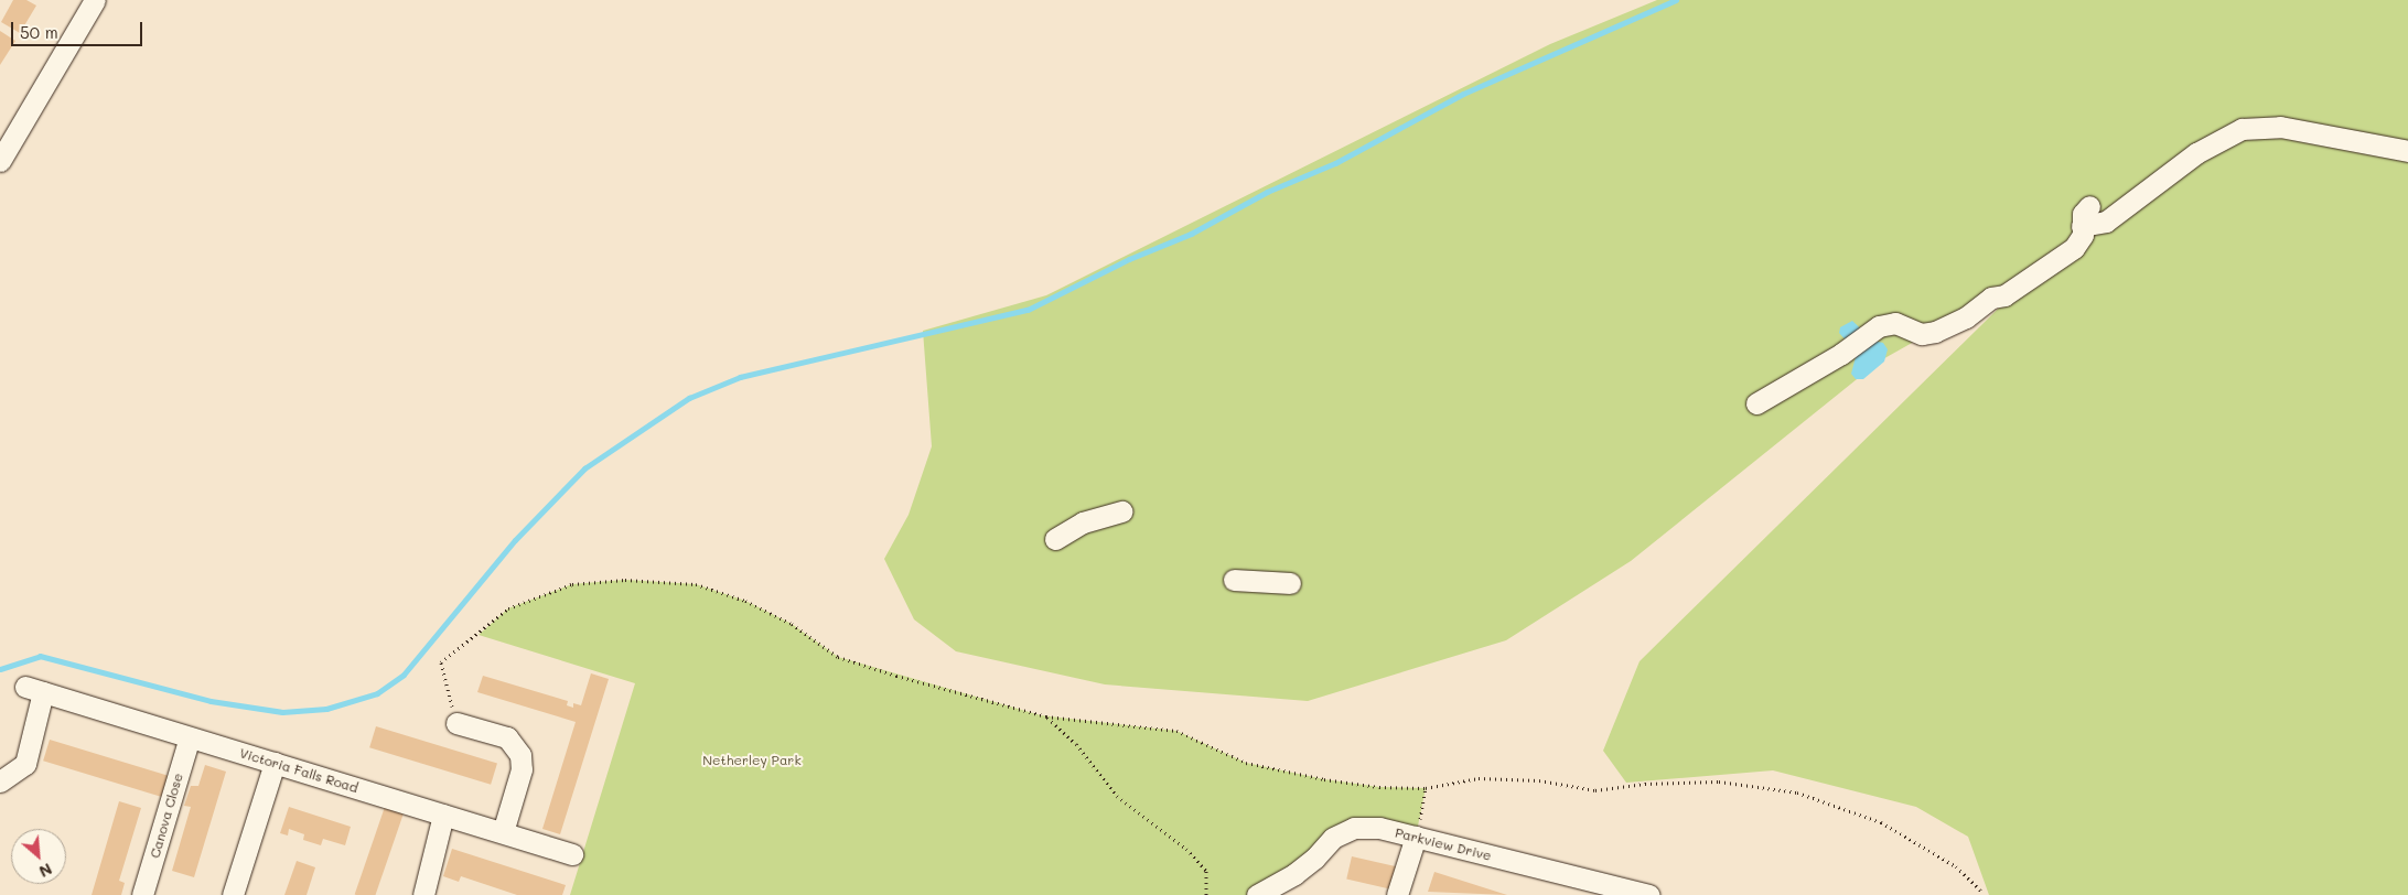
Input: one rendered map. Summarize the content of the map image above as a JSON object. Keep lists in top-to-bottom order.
{
  "streets": {
    "street": ["Victoria Falls Road", "Canova Close", "Parkview Drive"]
  },
  "crossings": [
    ["Victoria Falls Road", "Canova Close"]
  ],
  "parks": ["Netherley Park"],
  "scale_bar": "50 m",
  "north": "bottom right"
}
